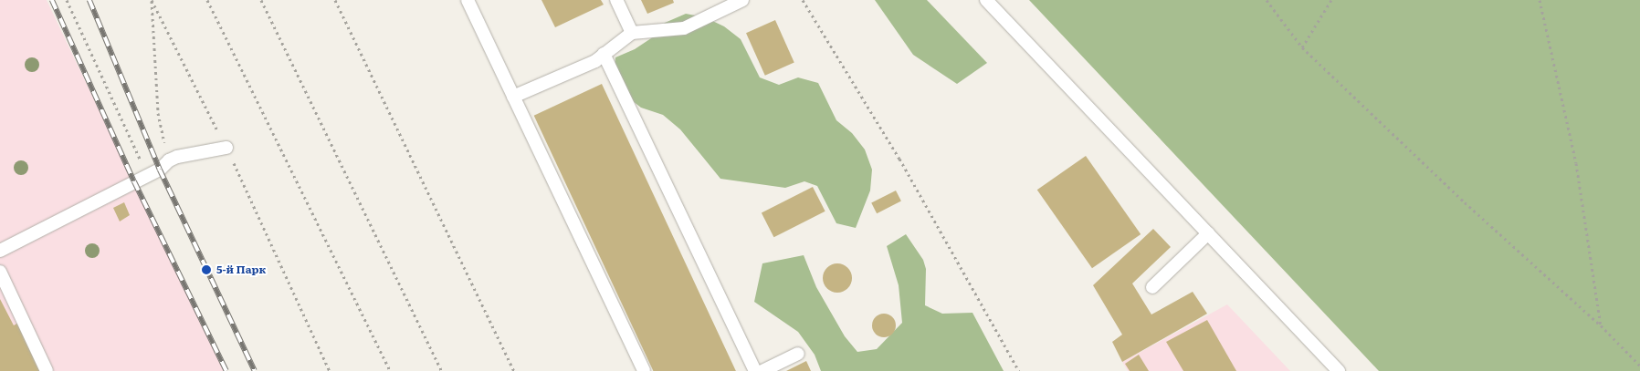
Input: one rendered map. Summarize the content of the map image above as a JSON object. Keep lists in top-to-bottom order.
{
  "places": ["5-й Парк"]
}
